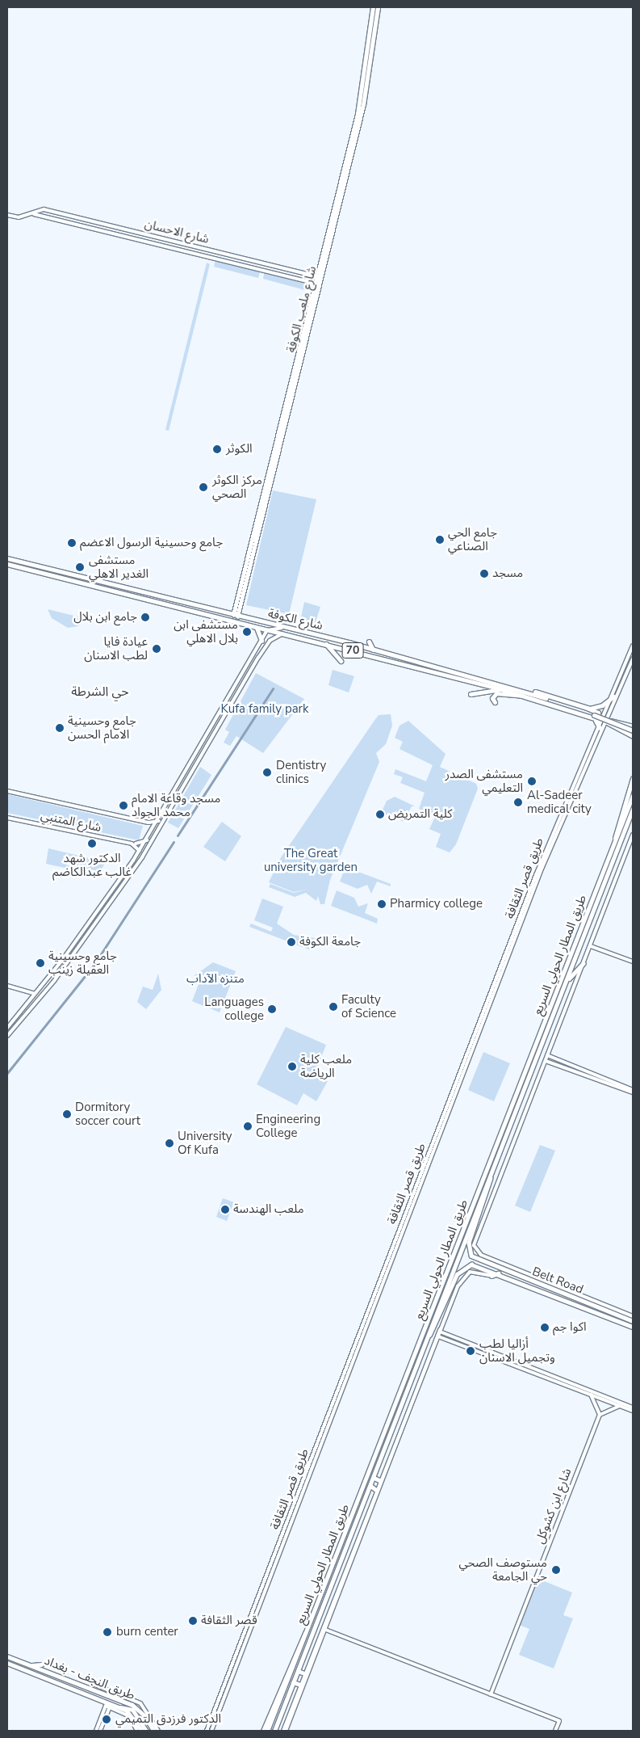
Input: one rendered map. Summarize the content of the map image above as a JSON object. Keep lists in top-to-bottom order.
{
  "streets": {
    "highway": ["شارع الكوفة", "70", "طريق المطار الحولي السريع"],
    "main road": ["شارع ملعب الكوفة", "Belt Road", "طريق النجف - بغداد"],
    "street": [
      "شارع الاحسان",
      "شارع المتنبي",
      "طريق قصر الثقافة",
      "شارع ابن كشوكل"
    ]
  },
  "crossings": [
    ["شارع الاحسان", "شارع ملعب الكوفة"],
    ["شارع ملعب الكوفة", "شارع الكوفة"],
    ["شارع الكوفة", "70"],
    ["طريق المطار الحولي السريع", "Belt Road"]
  ],
  "districts": ["حي الشرطة"],
  "parks": ["Kufa family park", "The Great university garden", "متنزه الآداب"],
  "places": [
    "الكوثر",
    "مركز الكوثر الصحي",
    "جامع الحي الصناعي",
    "جامع وحسينية الرسول الاعضم",
    "مستشفى الغدير الاهلي",
    "مسجد",
    "جامع ابن بلال",
    "مستشفى ابن بلال الاهلي",
    "عيادة فايا لطب الاسنان",
    "جامع وحسينية الامام الحسن",
    "Dentistry clinics",
    "مستشفى الصدر التعليمي",
    "Al-Sadeer medical city",
    "مسجد وقاعة الامام محمد الجواد",
    "كلية التمريض",
    "الدكتور شهد غالب عبدالكاضم",
    "Pharmicy college",
    "جامعة الكوفة",
    "جامع وحسينية العقيلة زينب",
    "Faculty of Science",
    "Languages college",
    "ملعب كلية الرياضة",
    "Dormitory soccer court",
    "Engineering College",
    "University Of Kufa",
    "ملعب الهندسة",
    "اكوا جم",
    "أزاليا لطب وتجميل الاسنان",
    "مستوصف الصحي حي الجامعة",
    "قصر الثقافة",
    "burn center",
    "الدكتور فرزدق التميمي"
  ]
}
